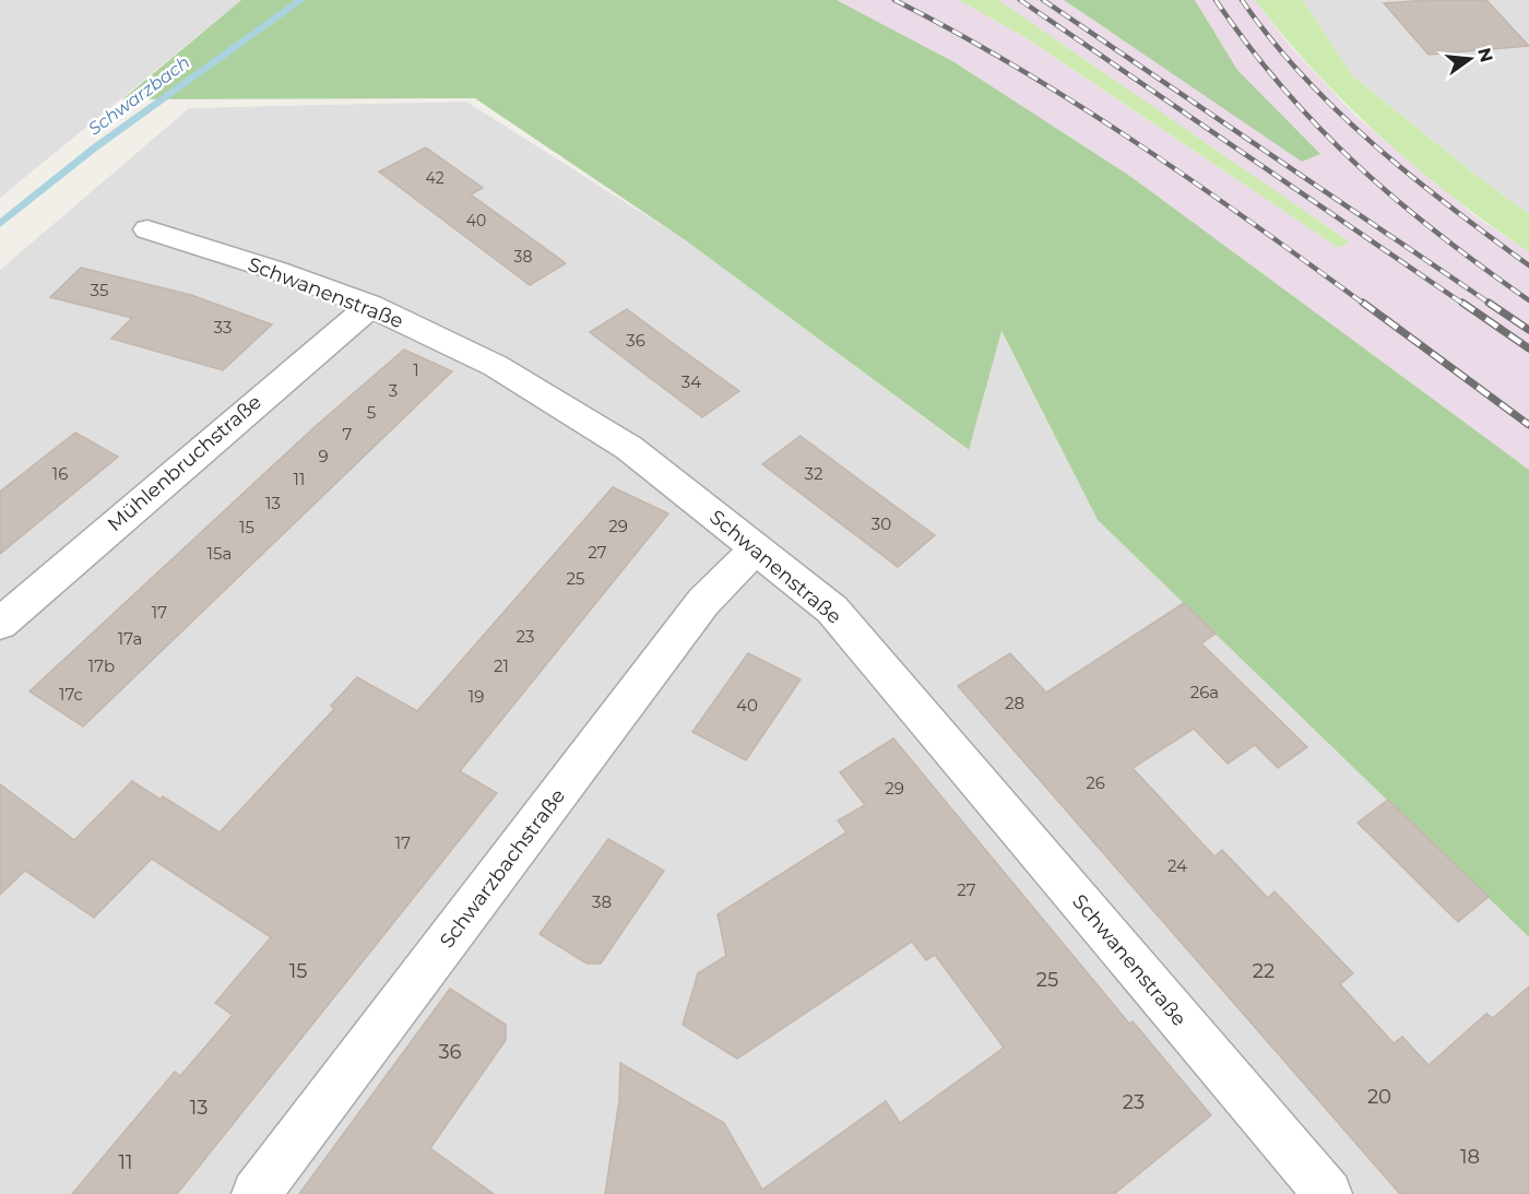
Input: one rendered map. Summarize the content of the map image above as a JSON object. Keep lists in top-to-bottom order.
{
  "streets": {
    "street": ["Schwanenstraße", "Mühlenbruchstraße", "Schwarzbachstraße"]
  },
  "crossings": [
    ["Schwanenstraße", "Mühlenbruchstraße"],
    ["Schwanenstraße", "Schwarzbachstraße"]
  ],
  "water": ["Schwarzbach"],
  "house_numbers": [
    "42",
    "40",
    "38",
    "35",
    "33",
    "36",
    "1",
    "34",
    "3",
    "5",
    "7",
    "9",
    "16",
    "32",
    "11",
    "13",
    "30",
    "29",
    "15",
    "27",
    "15a",
    "25",
    "17",
    "23",
    "17a",
    "17b",
    "21",
    "26a",
    "17c",
    "19",
    "28",
    "40",
    "26",
    "29",
    "17",
    "24",
    "27",
    "38",
    "15",
    "22",
    "25",
    "36",
    "20",
    "23",
    "13",
    "18",
    "11"
  ],
  "north": "right"
}
